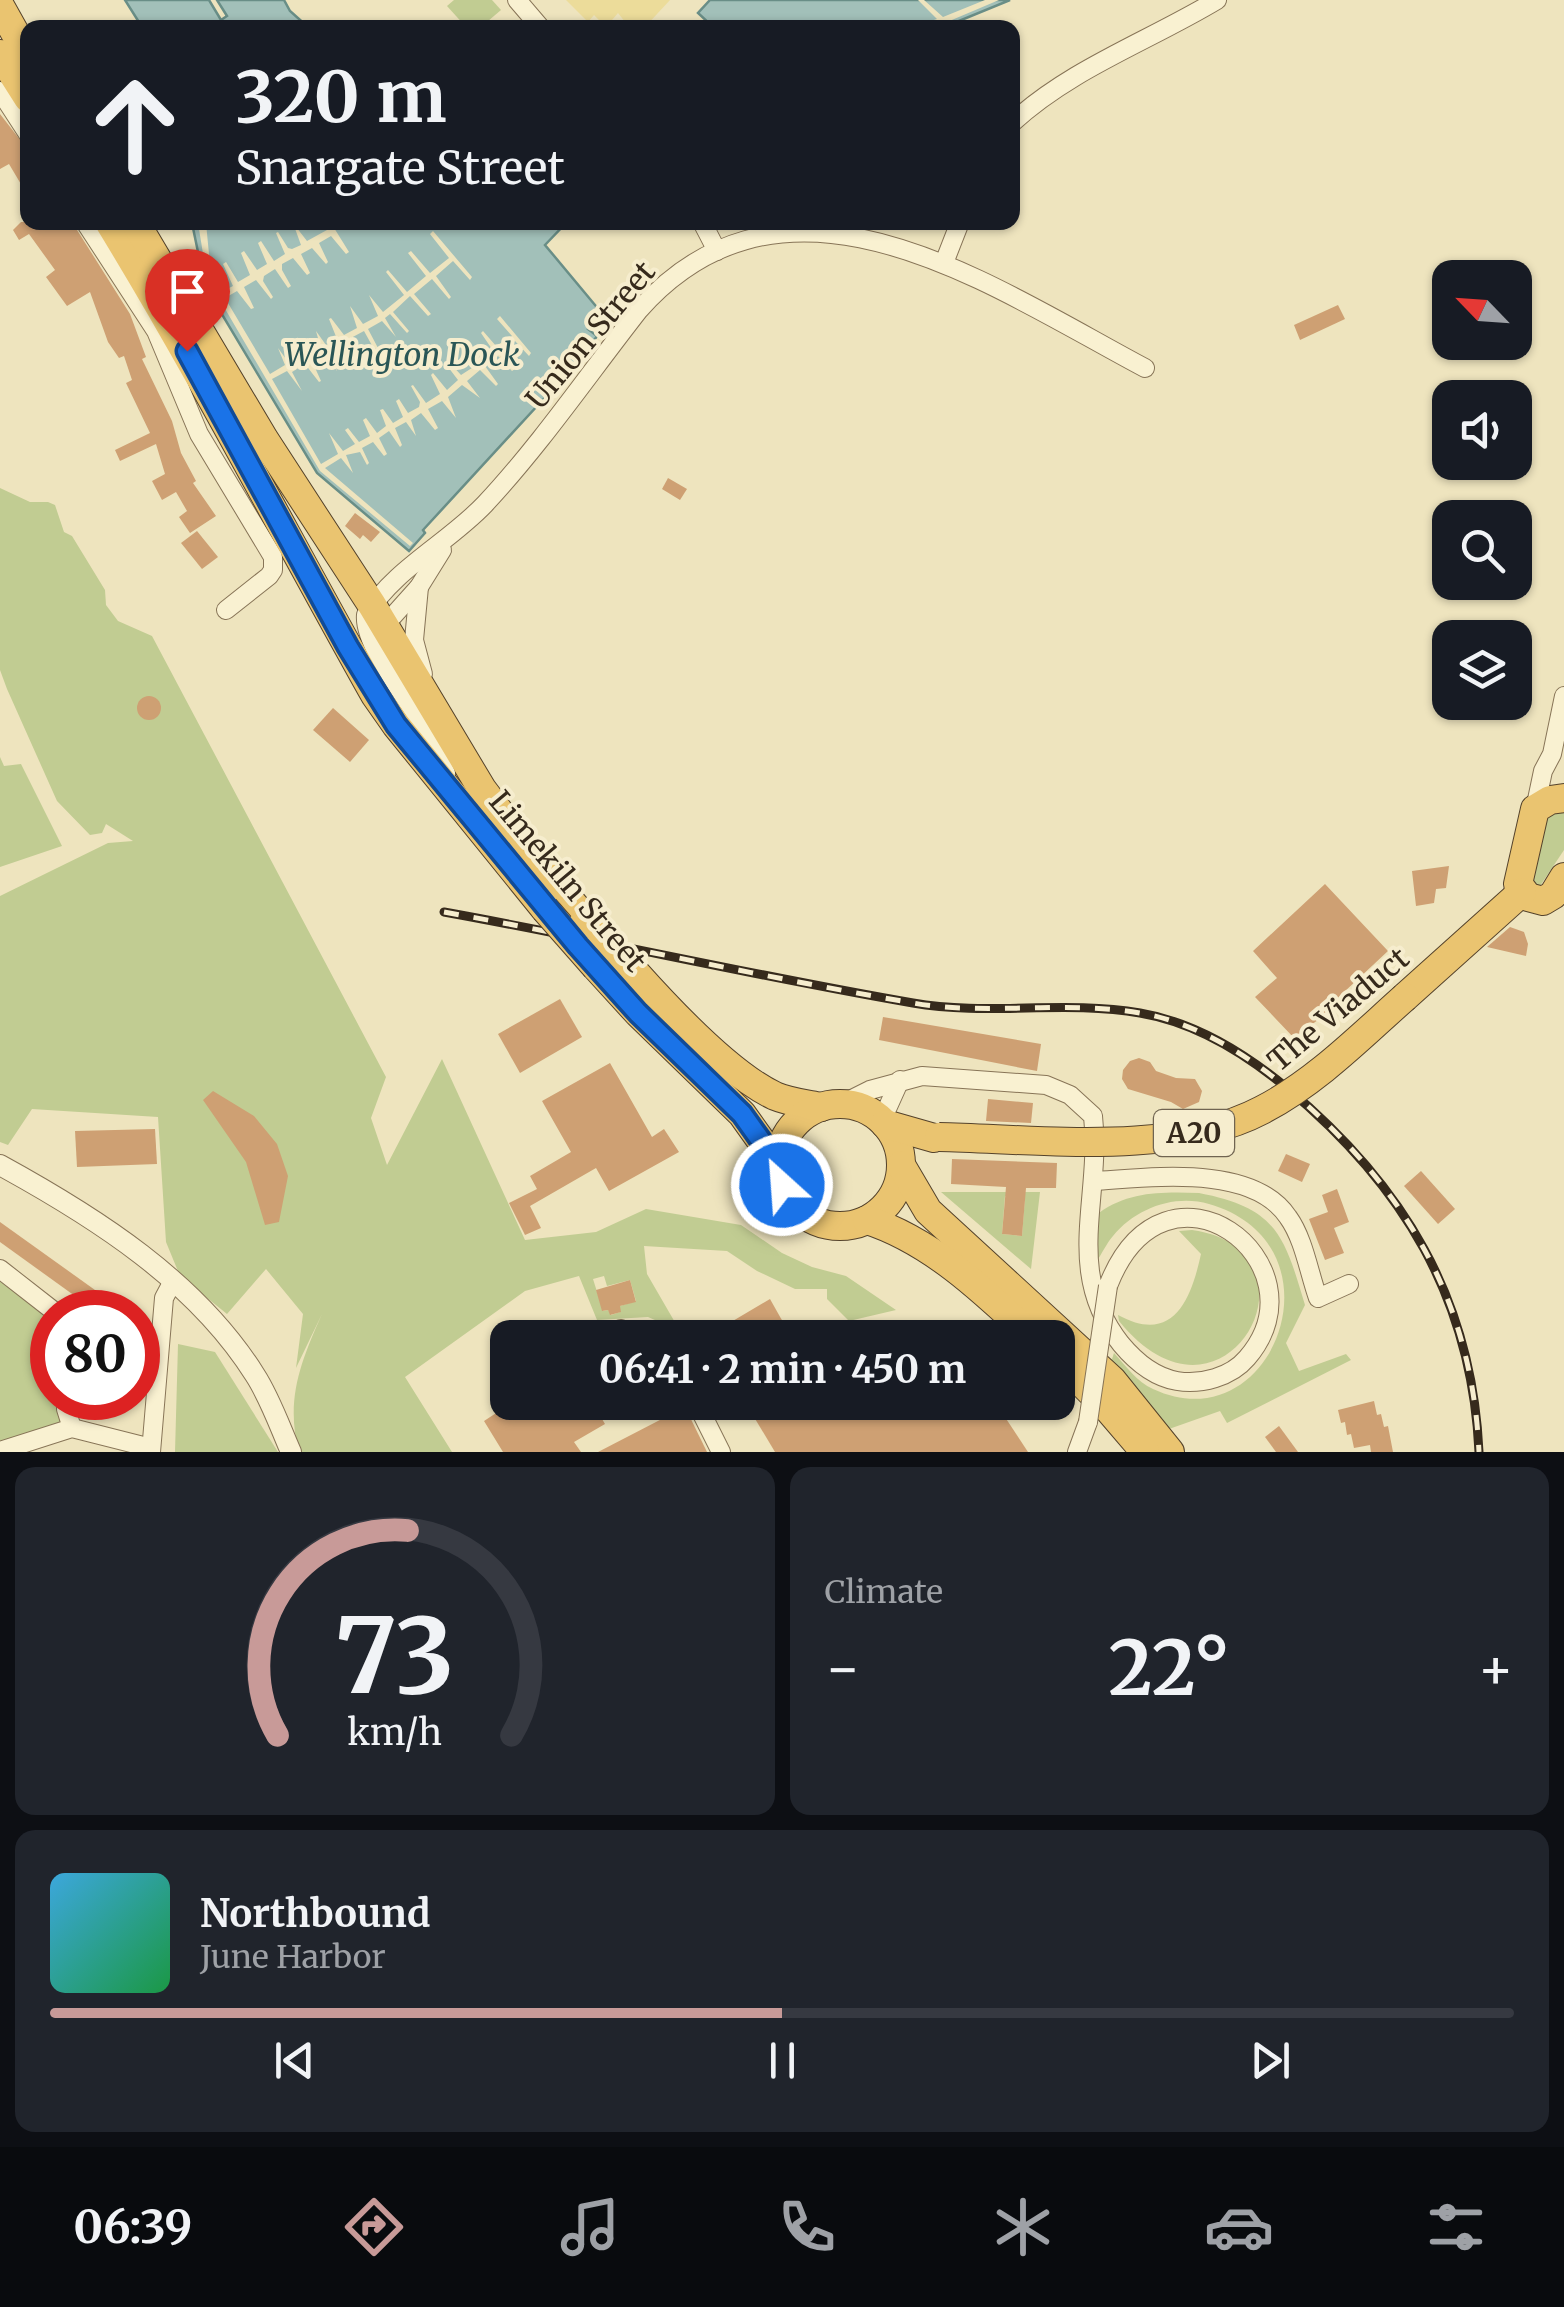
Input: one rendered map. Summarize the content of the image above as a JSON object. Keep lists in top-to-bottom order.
{
  "streets": {
    "highway": ["Limekiln Street", "The Viaduct", "A20"],
    "street": ["Union Street"]
  },
  "crossings": [
    ["Union Street", "Limekiln Street"],
    ["Limekiln Street", "The Viaduct"]
  ],
  "water": ["Wellington Dock"],
  "north": "top left",
  "page": {
    "turn": ["320 m", "Snargate Street"],
    "limit": "80",
    "trip": "06:41 · 2 min · 450 m",
    "tile": "Climate",
    "heat": ["−", "22°", "+"],
    "song": ["Northbound", "June Harbor"],
    "tabs": "06:39",
    "gauge": ["73", "km/h"]
  }
}
